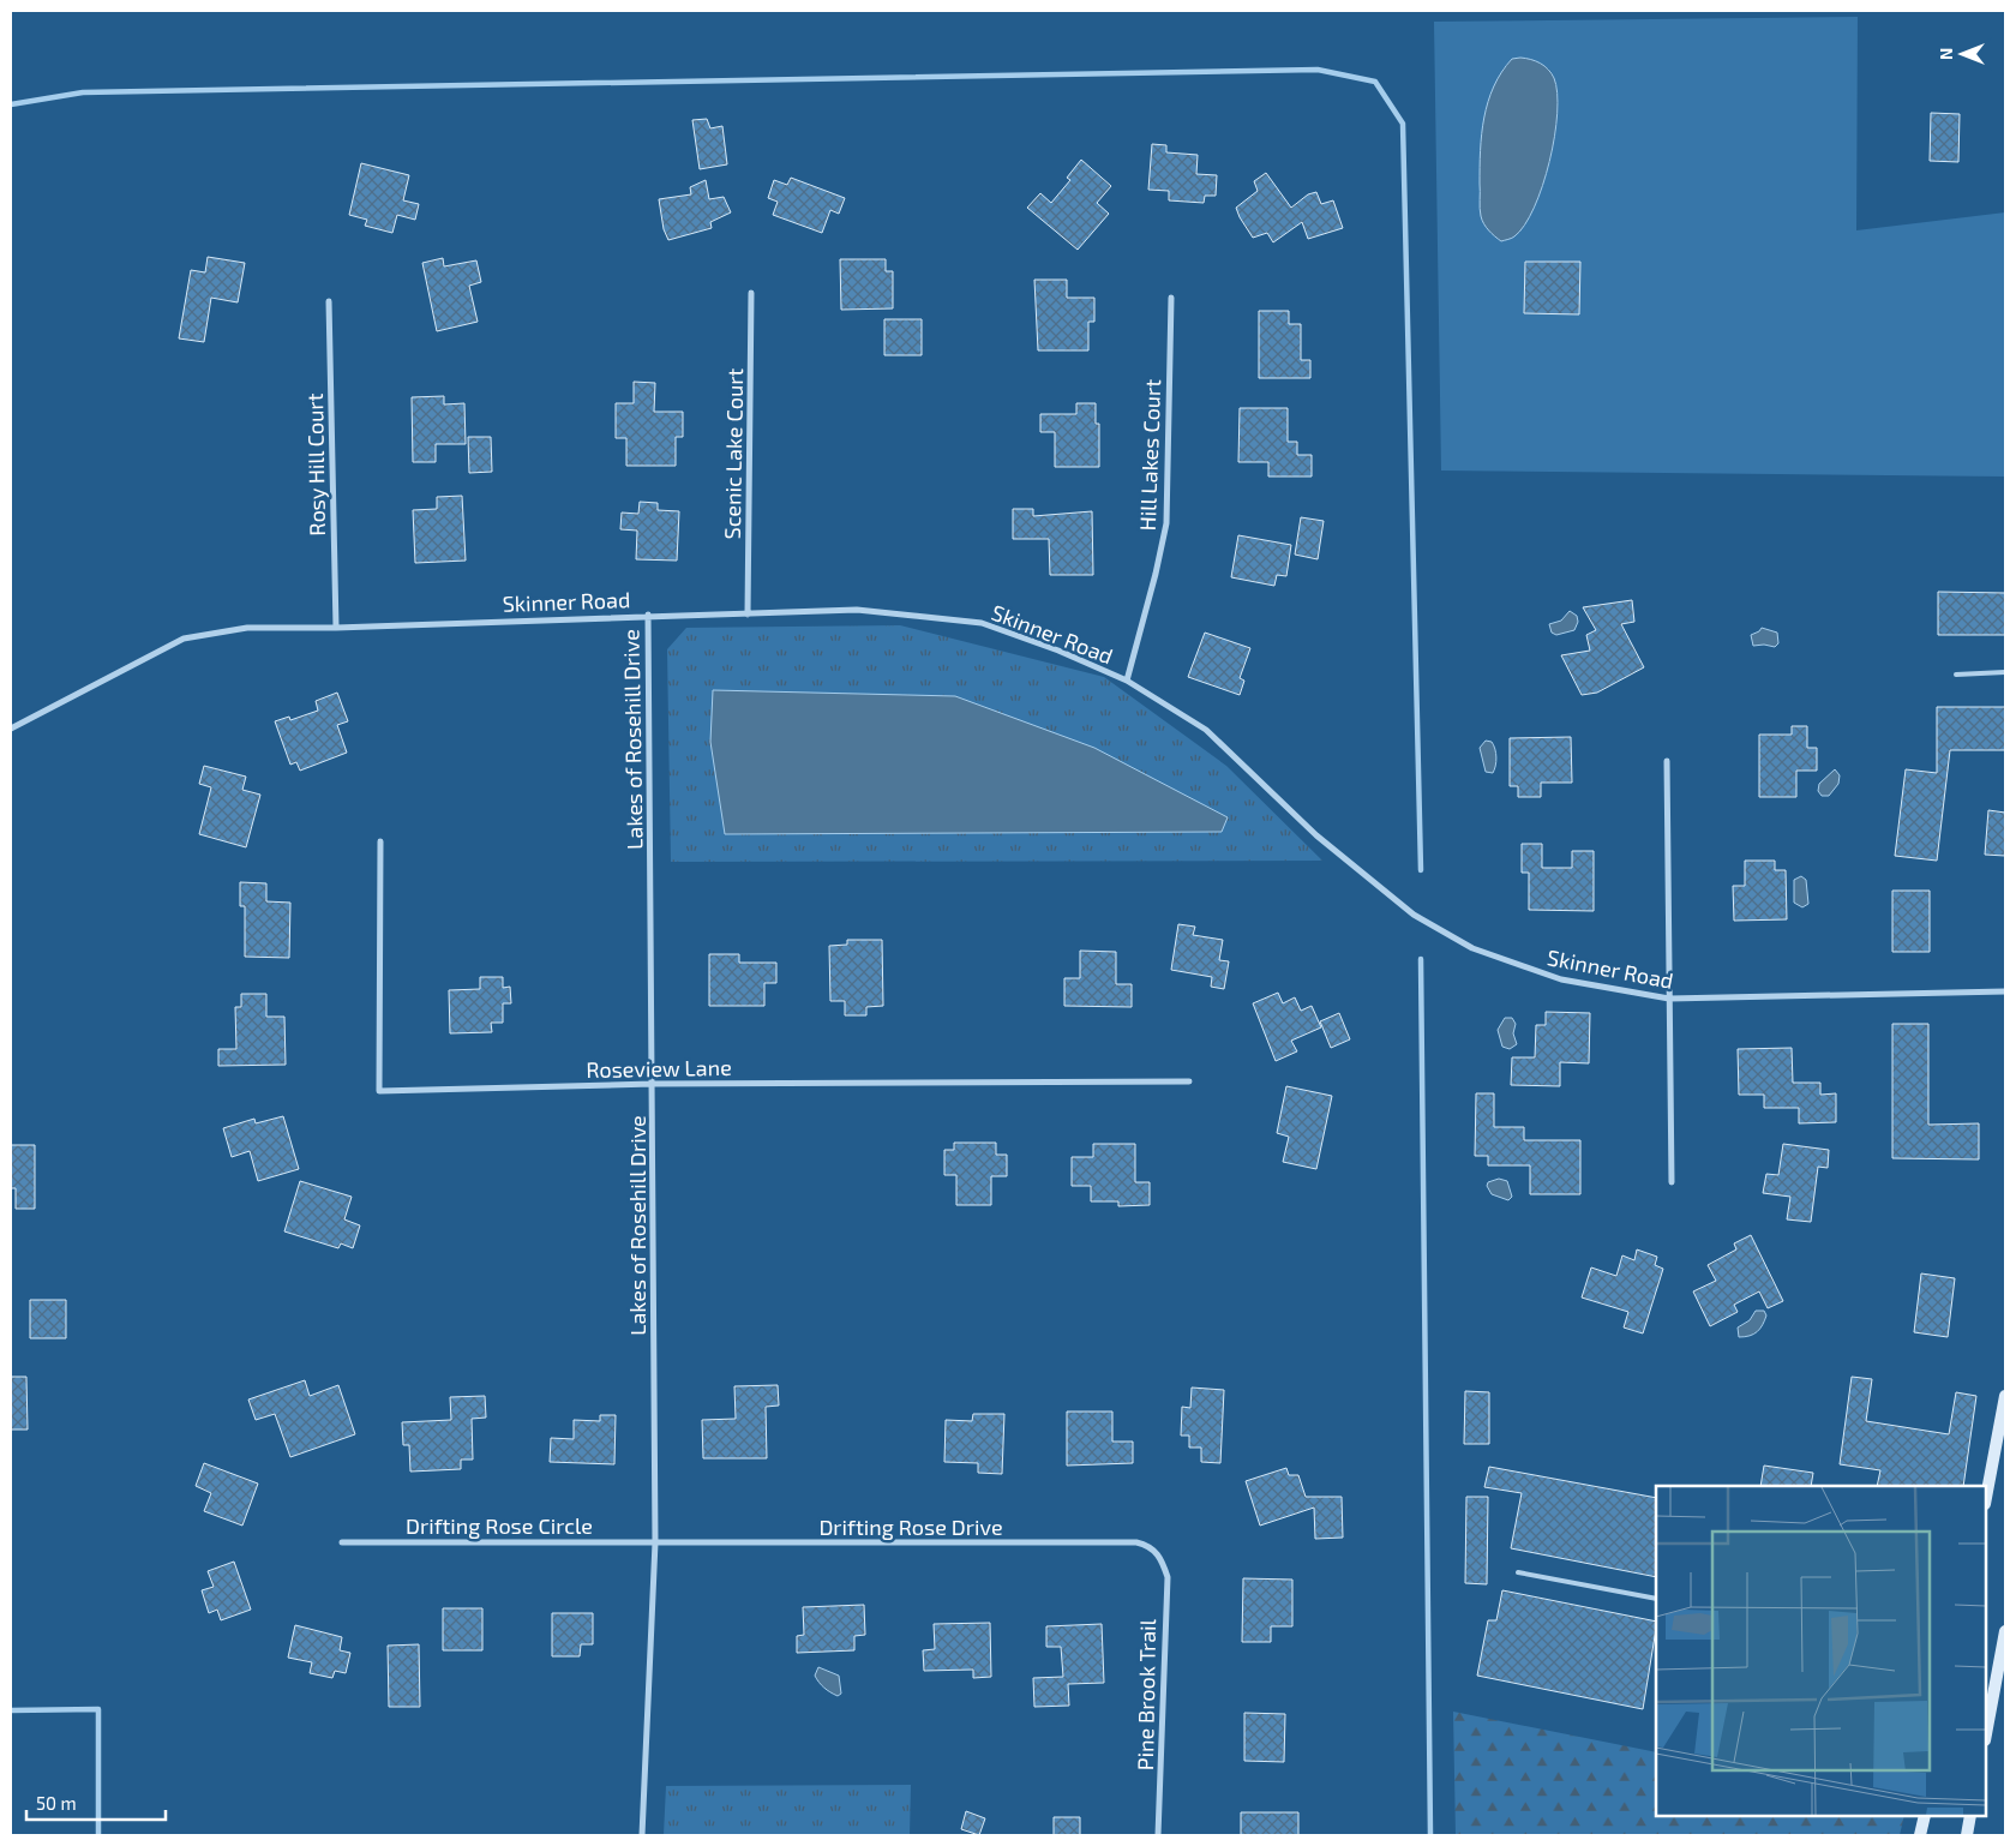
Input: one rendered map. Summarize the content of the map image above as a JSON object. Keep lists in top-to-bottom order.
{
  "streets": {
    "street": [
      "Scenic Lake Court",
      "Hill Lakes Court",
      "Rosy Hill Court",
      "Skinner Road",
      "Lakes of Rosehill Drive",
      "Roseview Lane",
      "Drifting Rose Circle",
      "Drifting Rose Drive",
      "Pine Brook Trail"
    ]
  },
  "crossings": [
    ["Scenic Lake Court", "Skinner Road"],
    ["Hill Lakes Court", "Skinner Road"],
    ["Rosy Hill Court", "Skinner Road"],
    ["Skinner Road", "Lakes of Rosehill Drive"],
    ["Lakes of Rosehill Drive", "Roseview Lane"],
    ["Lakes of Rosehill Drive", "Drifting Rose Circle"],
    ["Lakes of Rosehill Drive", "Drifting Rose Drive"],
    ["Drifting Rose Circle", "Drifting Rose Drive"],
    ["Drifting Rose Drive", "Pine Brook Trail"]
  ],
  "scale_bar": "50 m",
  "north": "left"
}
